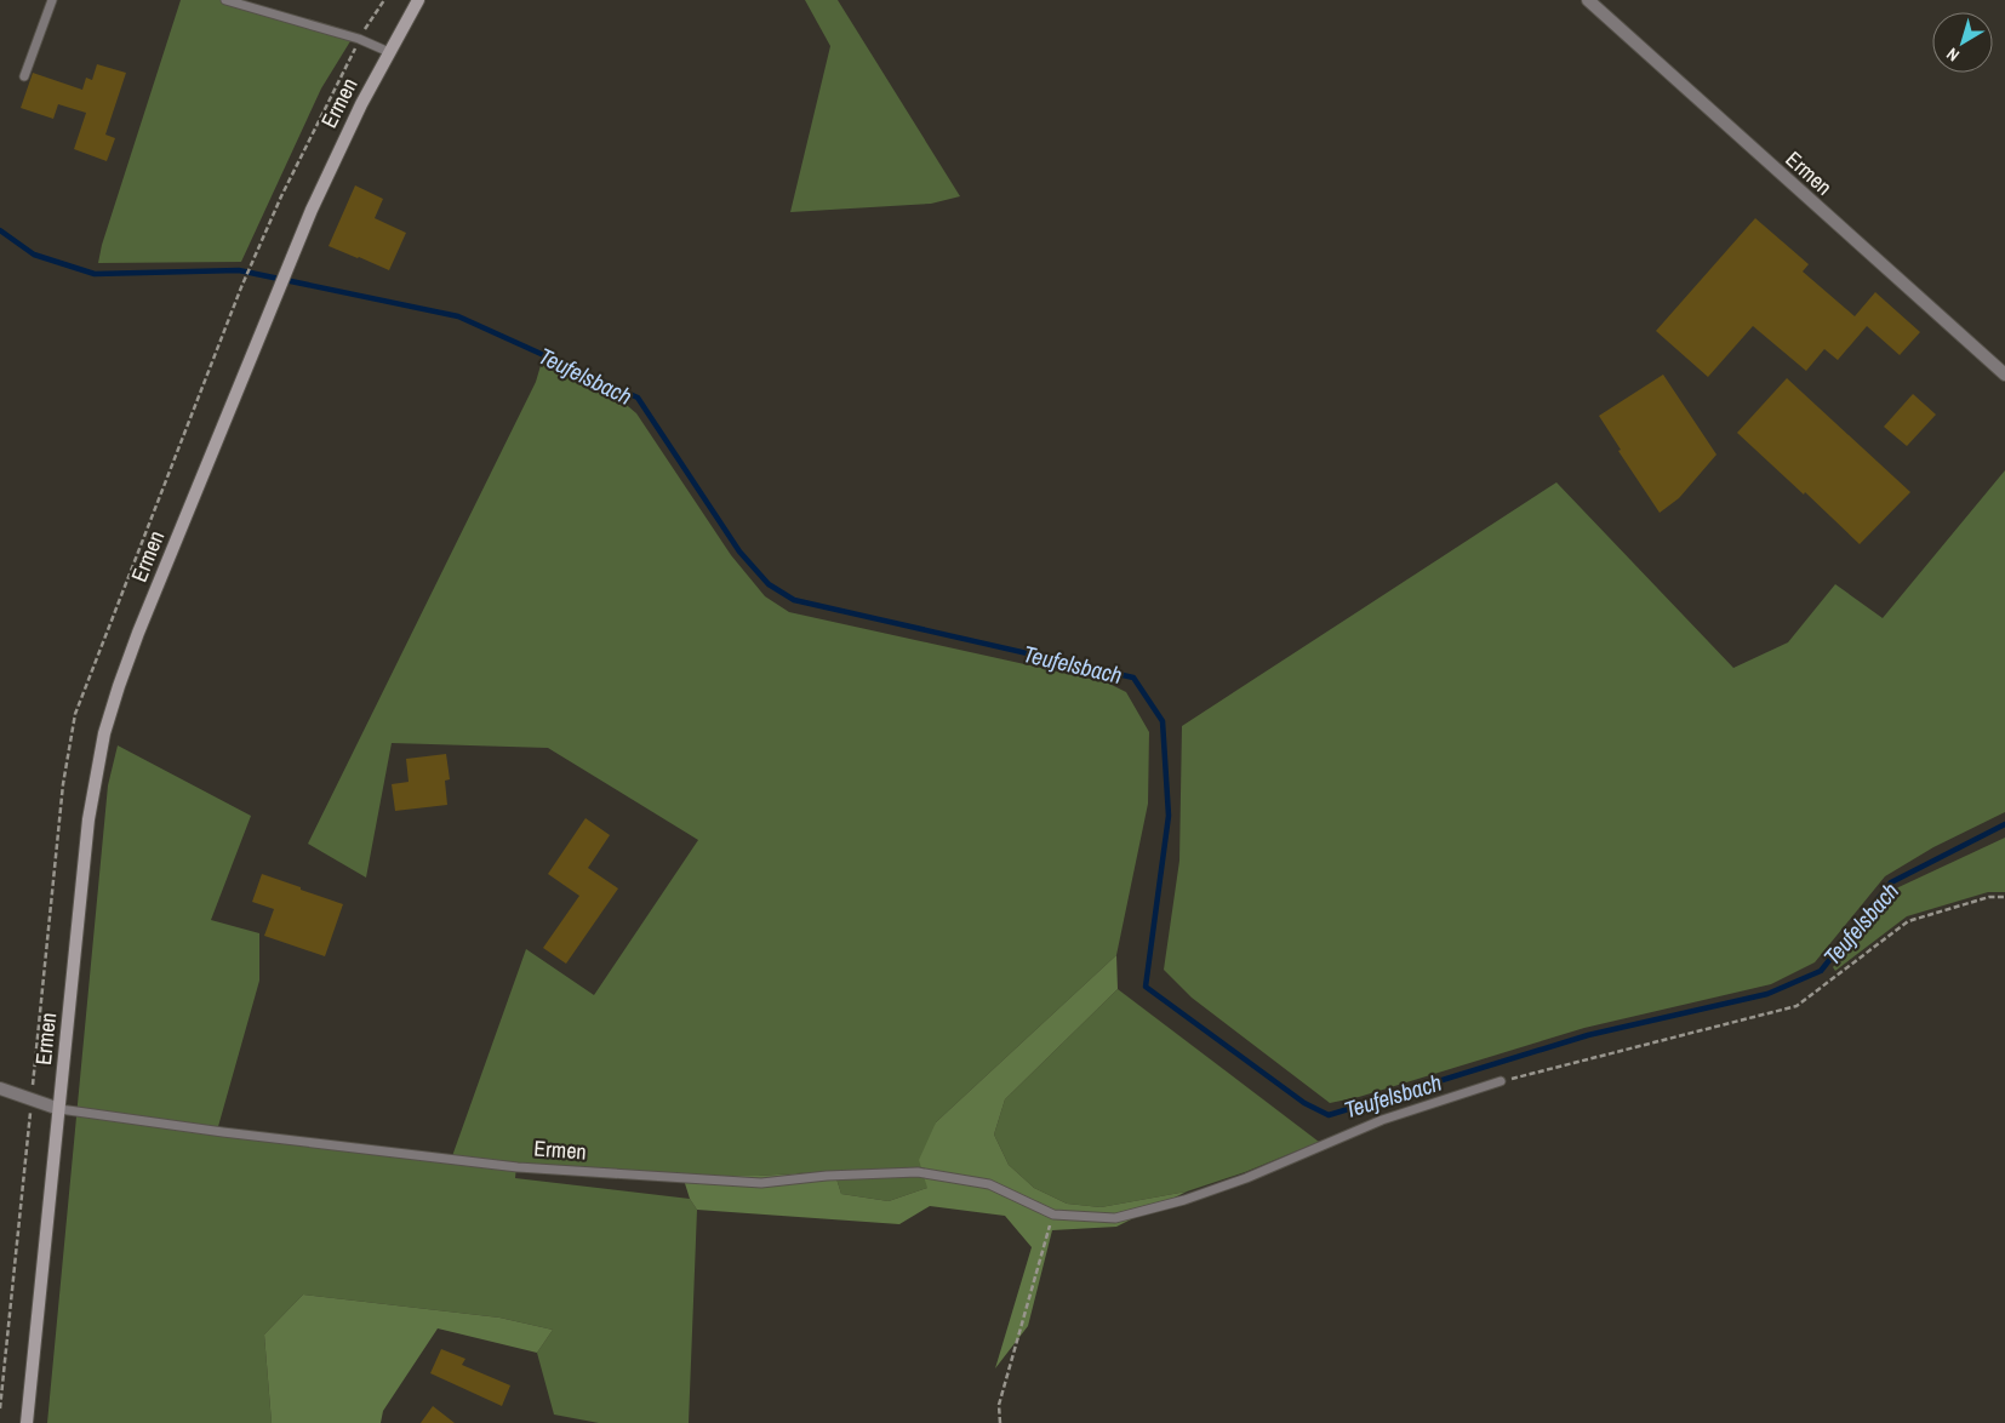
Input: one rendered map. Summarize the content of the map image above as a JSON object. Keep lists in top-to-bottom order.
{
  "streets": {
    "main road": ["Ermen"]
  },
  "water": ["Teufelsbach"],
  "north": "bottom left"
}
